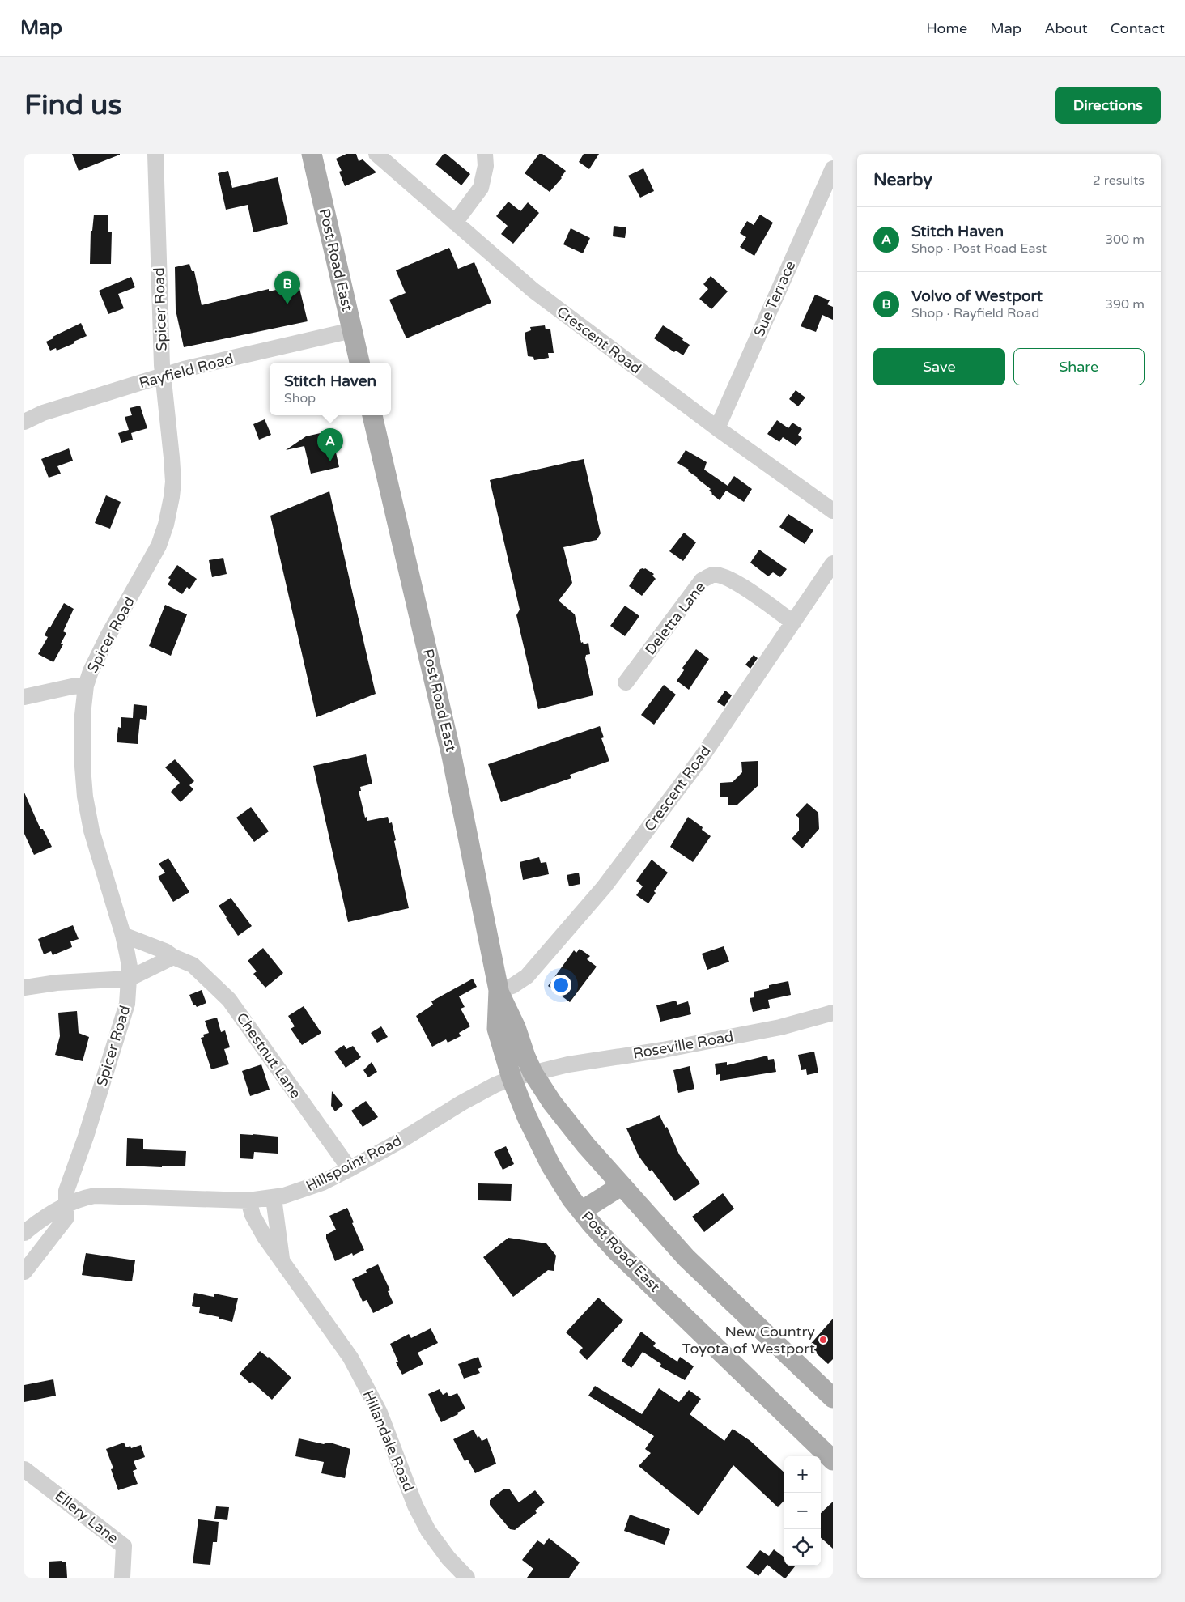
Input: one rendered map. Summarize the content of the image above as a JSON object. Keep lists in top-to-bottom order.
{
  "streets": {
    "main road": ["Post Road East"],
    "street": [
      "Sue Terrace",
      "Spicer Road",
      "Crescent Road",
      "Rayfield Road",
      "Deletta Lane",
      "Roseville Road",
      "Chestnut Lane",
      "Hillspoint Road",
      "Hillandale Road",
      "Ellery Lane"
    ]
  },
  "crossings": [
    ["Post Road East", "Crescent Road"],
    ["Post Road East", "Rayfield Road"],
    ["Post Road East", "Roseville Road"],
    ["Post Road East", "Hillspoint Road"],
    ["Sue Terrace", "Crescent Road"],
    ["Spicer Road", "Rayfield Road"],
    ["Spicer Road", "Chestnut Lane"],
    ["Spicer Road", "Hillspoint Road"],
    ["Crescent Road", "Deletta Lane"],
    ["Roseville Road", "Hillspoint Road"],
    ["Chestnut Lane", "Hillspoint Road"],
    ["Hillspoint Road", "Hillandale Road"]
  ],
  "places": ["New Country Toyota of Westport"],
  "page": {
    "header": "Map",
    "nav": [
      "Home",
      "Map",
      "About",
      "Contact"
    ],
    "buttons": [
      "Directions",
      ["Save", "Share"]
    ],
    "title": "Find us",
    "heading": ["Nearby", "2 results"],
    "list": [
      {
        "mark": "A",
        "name": "Stitch Haven",
        "note": "Shop · Post Road East",
        "value": "300 m"
      },
      {
        "mark": "B",
        "name": "Volvo of Westport",
        "note": "Shop · Rayfield Road",
        "value": "390 m"
      }
    ],
    "pins": ["B", "A"],
    "popup": ["Stitch Haven", "Shop"],
    "map_buttons": ["+", "−"]
  }
}
